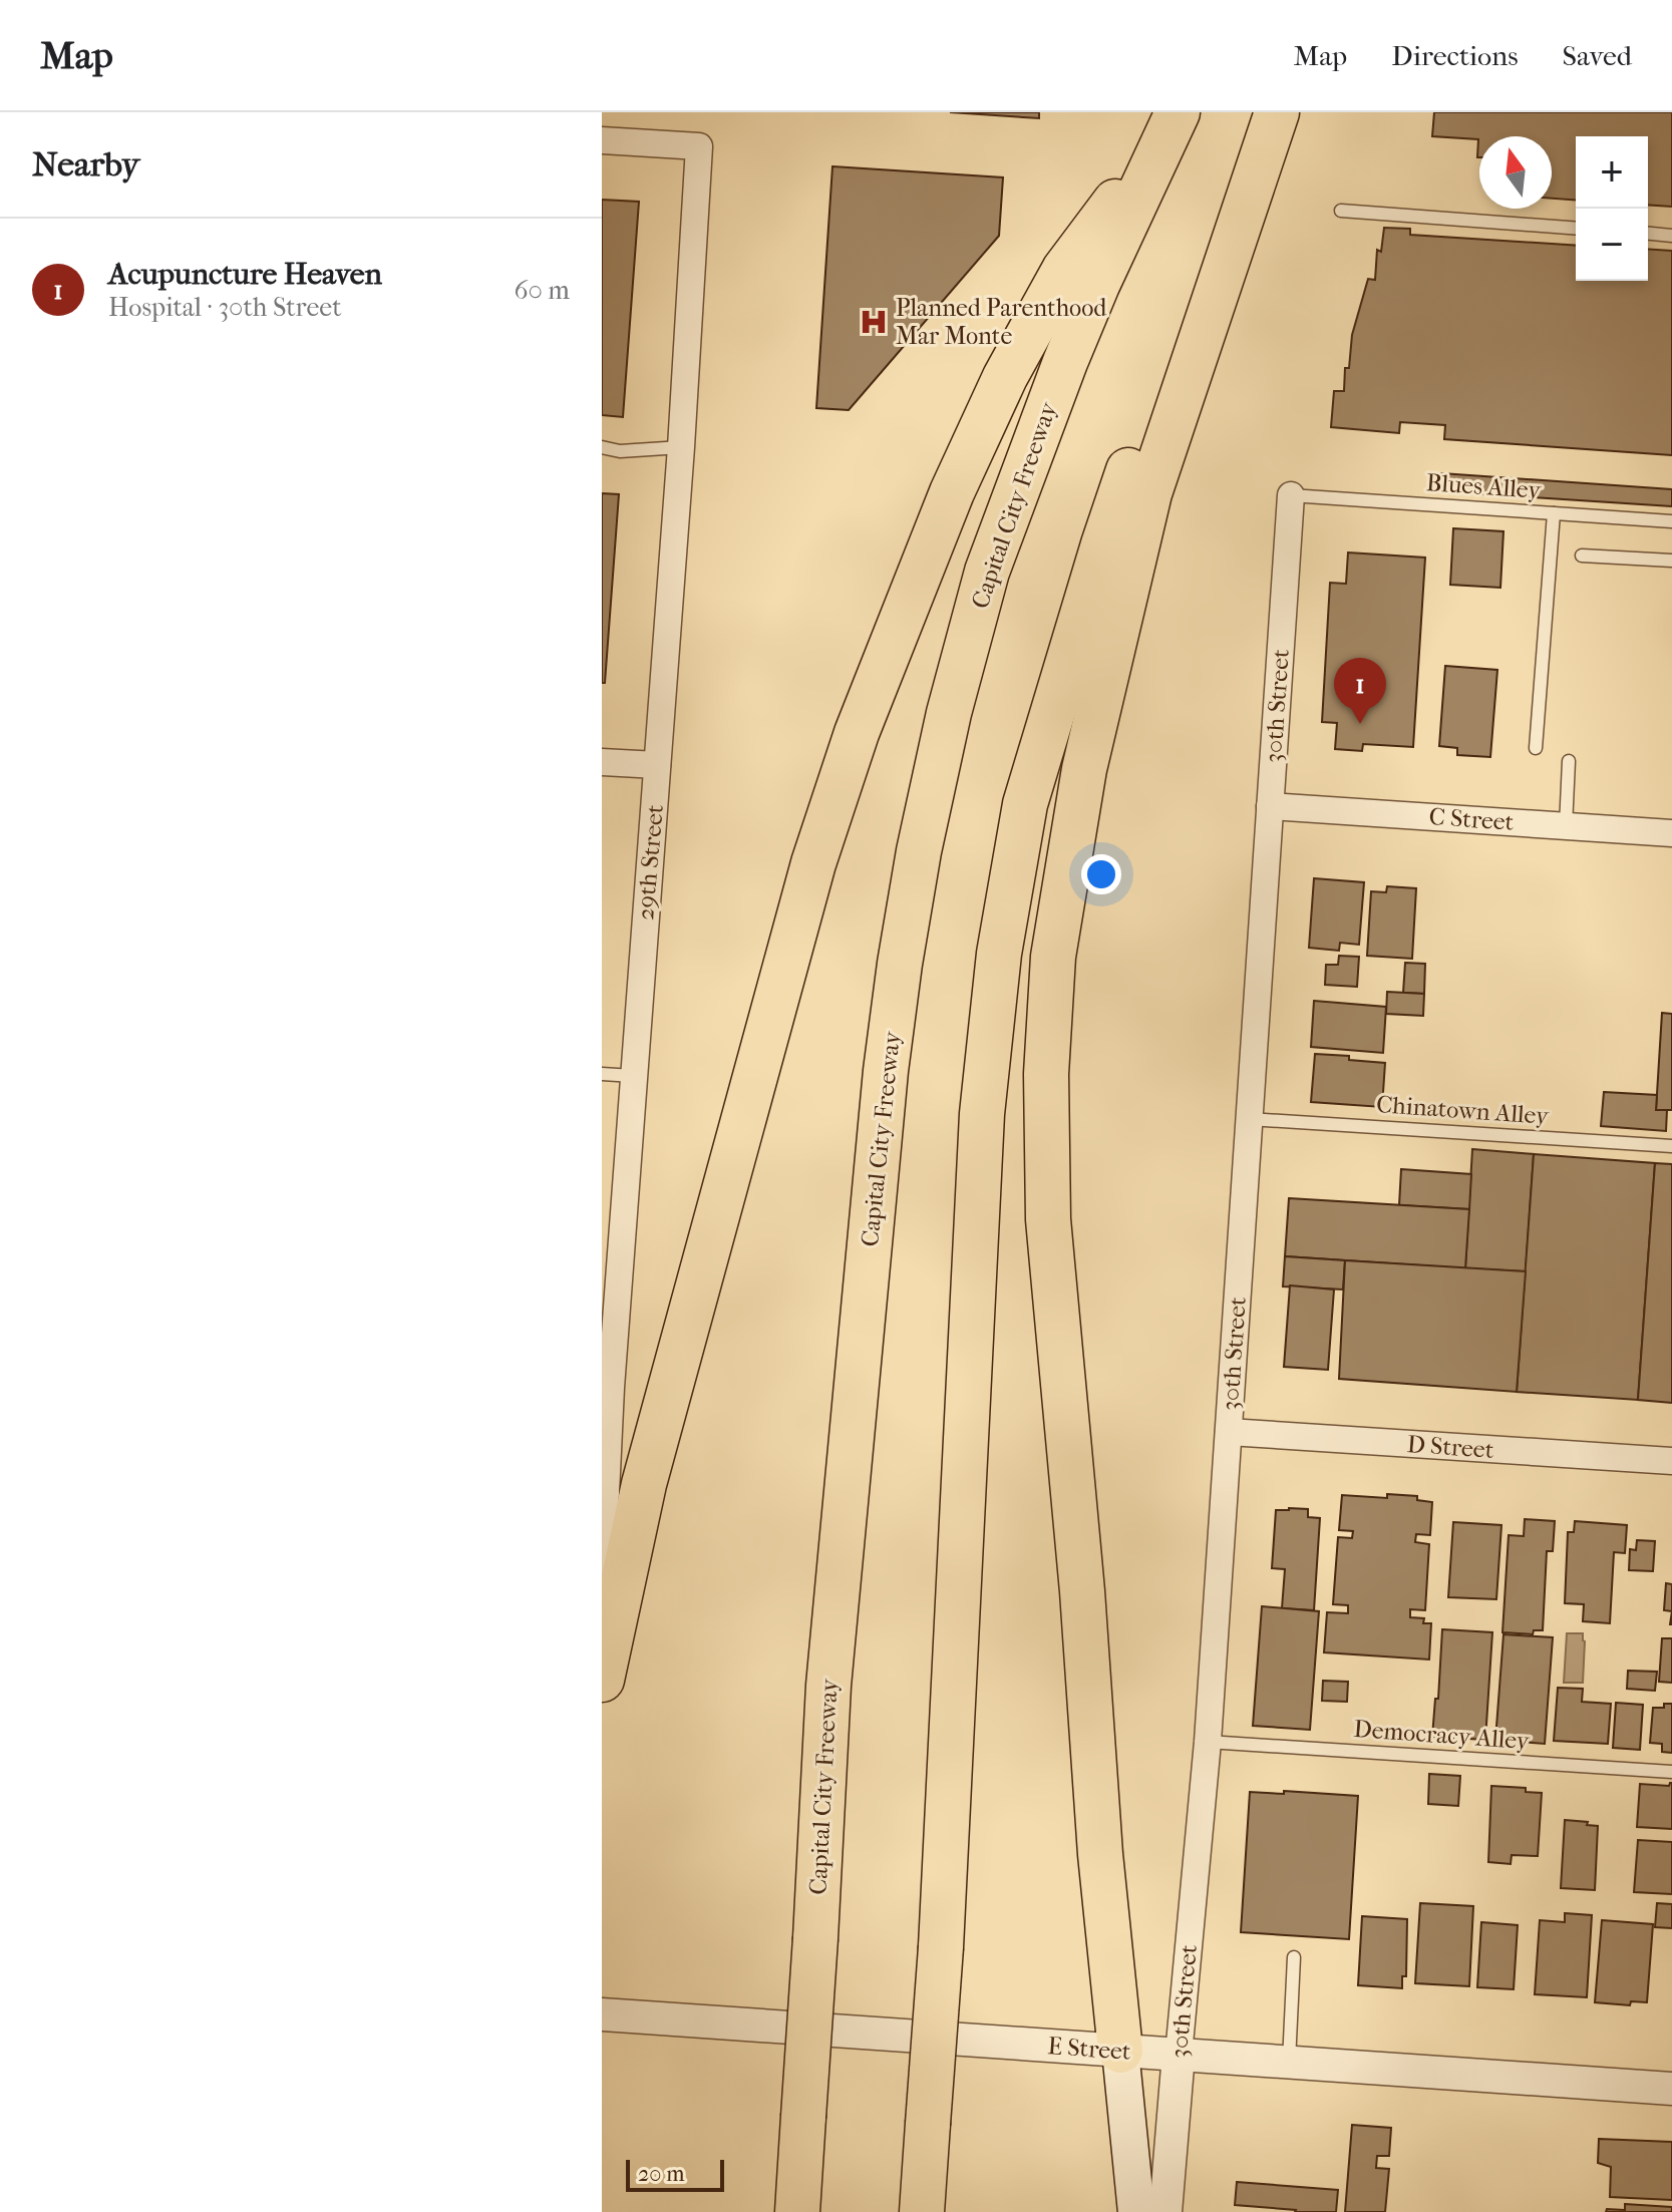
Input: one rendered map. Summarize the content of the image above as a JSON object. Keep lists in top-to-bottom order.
{
  "streets": {
    "highway": ["Capital City Freeway"],
    "street": [
      "30th Street",
      "C Street",
      "29th Street",
      "D Street",
      "E Street"
    ],
    "lane": ["Blues Alley", "Chinatown Alley", "Democracy Alley"]
  },
  "crossings": [
    ["Blues Alley", "30th Street"],
    ["30th Street", "C Street"],
    ["30th Street", "Chinatown Alley"],
    ["30th Street", "D Street"],
    ["30th Street", "Democracy Alley"],
    ["30th Street", "E Street"]
  ],
  "places": {
    "hospital": ["Planned Parenthood Mar Monte"]
  },
  "scale_bar": "20 m",
  "north": "top",
  "page": {
    "header": "Map",
    "nav": ["Map", "Directions", "Saved"],
    "heading": "Nearby",
    "map_buttons": ["+", "−"],
    "list": [
      {
        "mark": "1",
        "name": "Acupuncture Heaven",
        "note": "Hospital · 30th Street",
        "value": "60 m"
      }
    ],
    "pins": "1",
    "scale": "20 m"
  }
}
